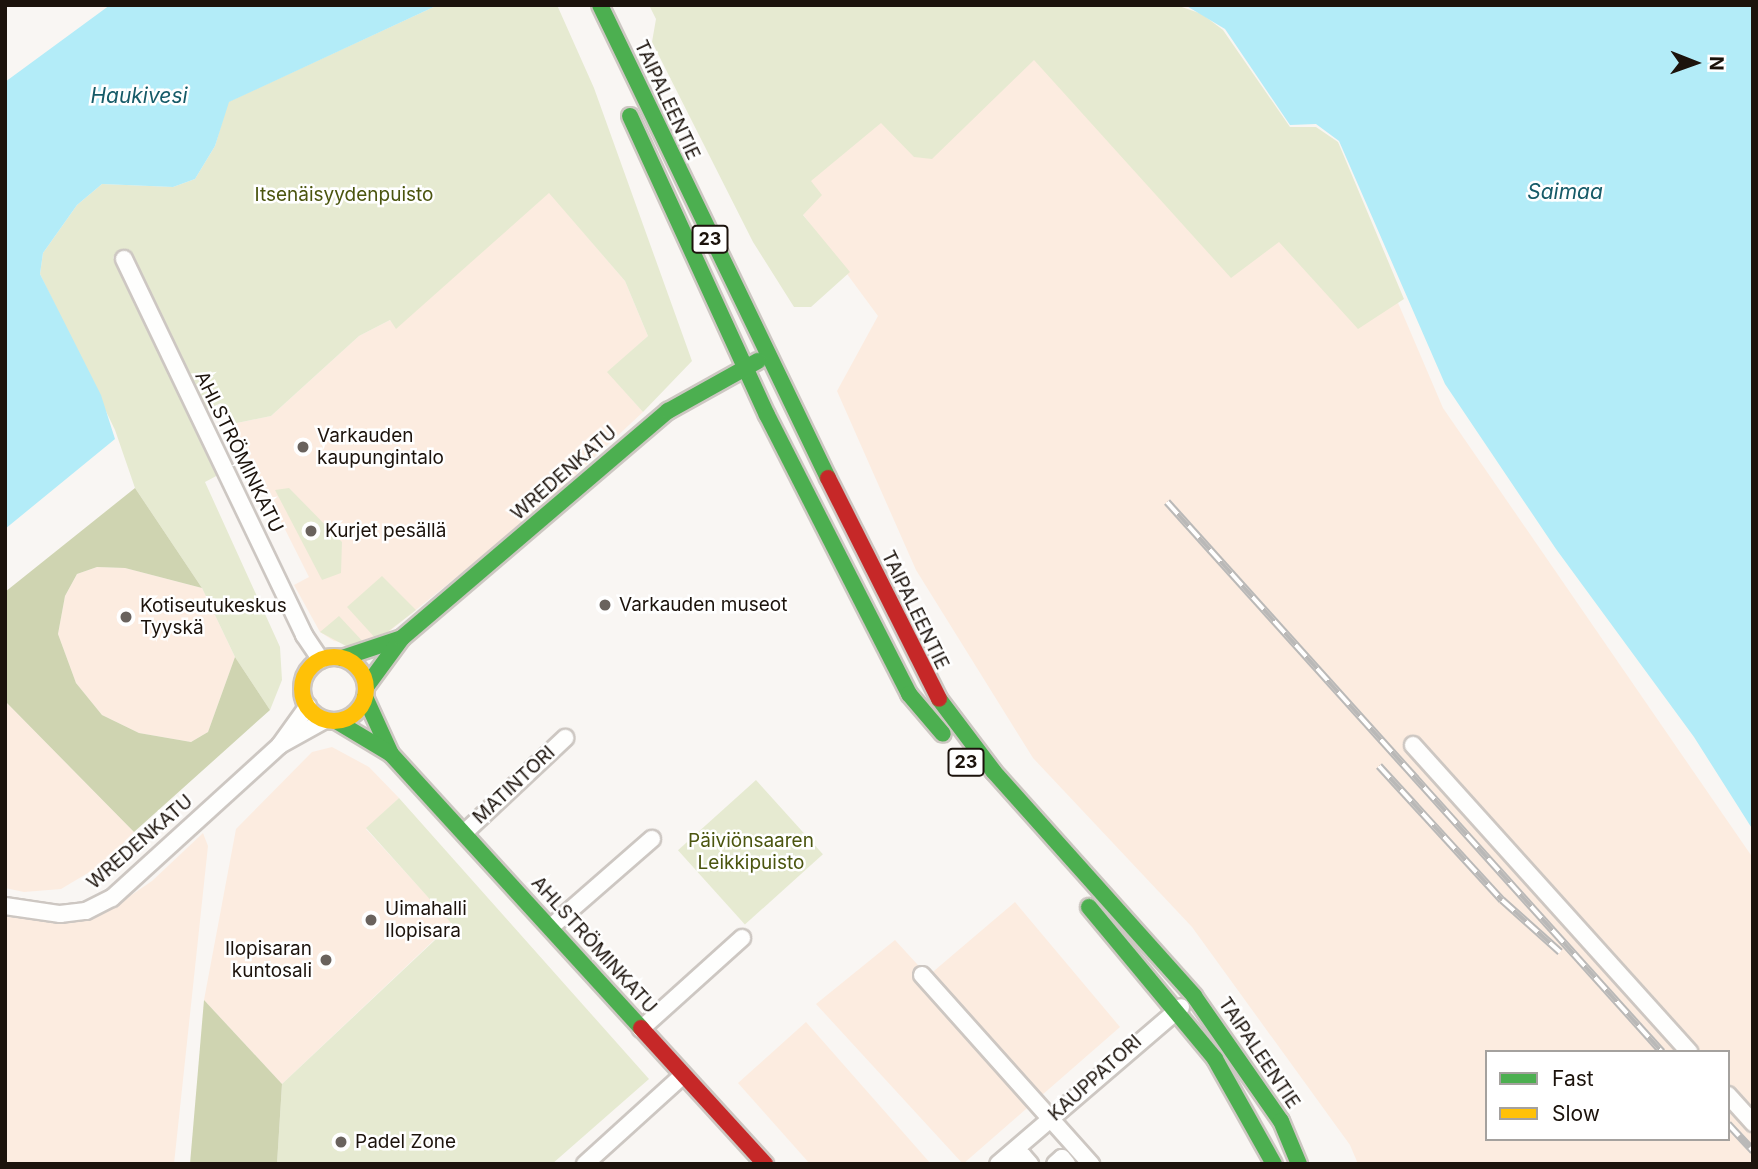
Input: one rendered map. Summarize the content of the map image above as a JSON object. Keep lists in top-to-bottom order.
{
  "streets": {
    "main road": [
      "TAIPALEENTIE",
      "23",
      "AHLSTRÖMINKATU",
      "WREDENKATU"
    ],
    "street": ["MATINTORI", "KAUPPATORI"]
  },
  "crossings": [
    ["TAIPALEENTIE", "WREDENKATU"],
    ["TAIPALEENTIE", "KAUPPATORI"],
    ["AHLSTRÖMINKATU", "WREDENKATU"],
    ["AHLSTRÖMINKATU", "MATINTORI"]
  ],
  "water": ["Haukivesi", "Saimaa"],
  "parks": ["Itsenäisyydenpuisto", "Päiviönsaaren Leikkipuisto"],
  "places": [
    "Varkauden kaupungintalo",
    "Kurjet pesällä",
    "Varkauden museot",
    "Kotiseutukeskus Tyyskä",
    "Uimahalli Ilopisara",
    "Ilopisaran kuntosali",
    "Padel Zone"
  ],
  "legend": ["Fast", "Slow"],
  "north": "right"
}
